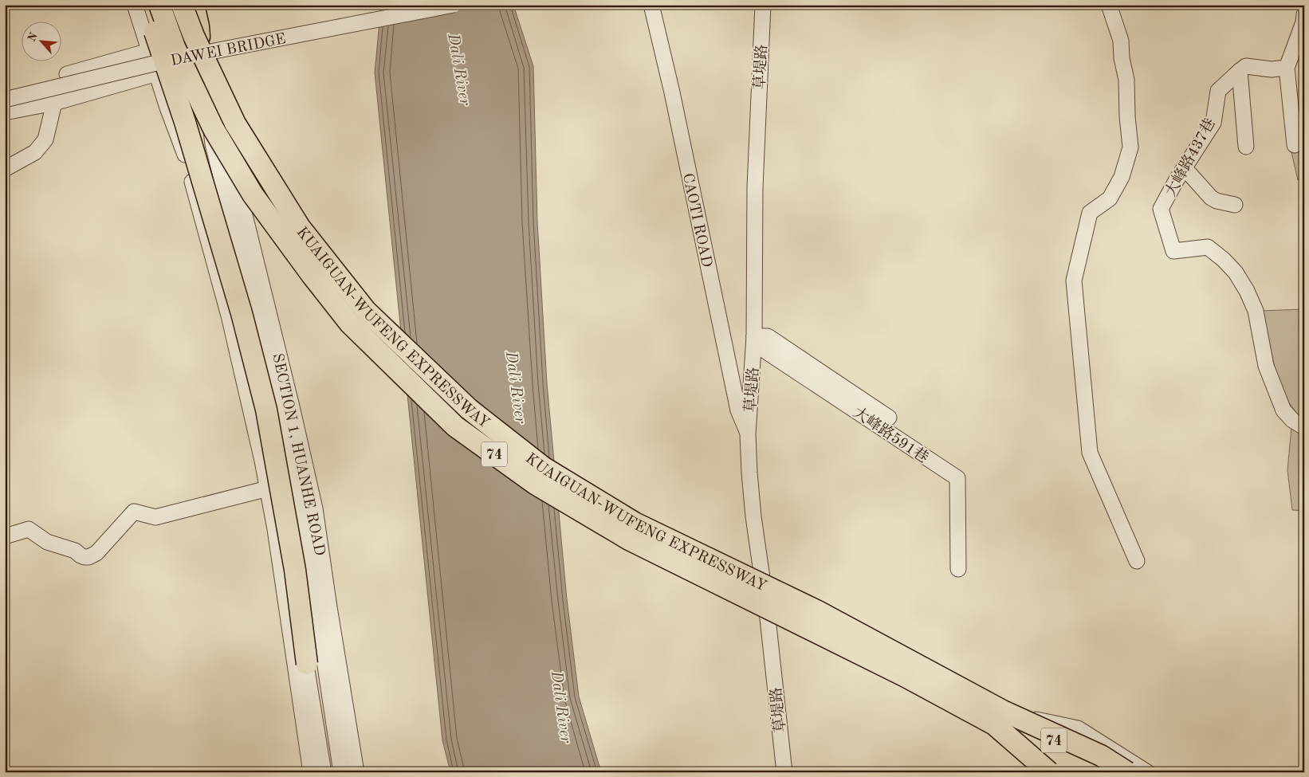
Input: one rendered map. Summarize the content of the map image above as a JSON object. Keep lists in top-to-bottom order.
{
  "streets": {
    "highway": ["KUAIGUAN-WUFENG EXPRESSWAY", "74"],
    "street": [
      "DAWEI BRIDGE",
      "草堤路",
      "大峰路437巷",
      "CAOTI ROAD",
      "大峰路591巷",
      "SECTION 1, HUANHE ROAD"
    ]
  },
  "crossings": [
    ["草堤路", "CAOTI ROAD"],
    ["草堤路", "大峰路591巷"]
  ],
  "water": ["Dali River"],
  "north": "top left"
}
